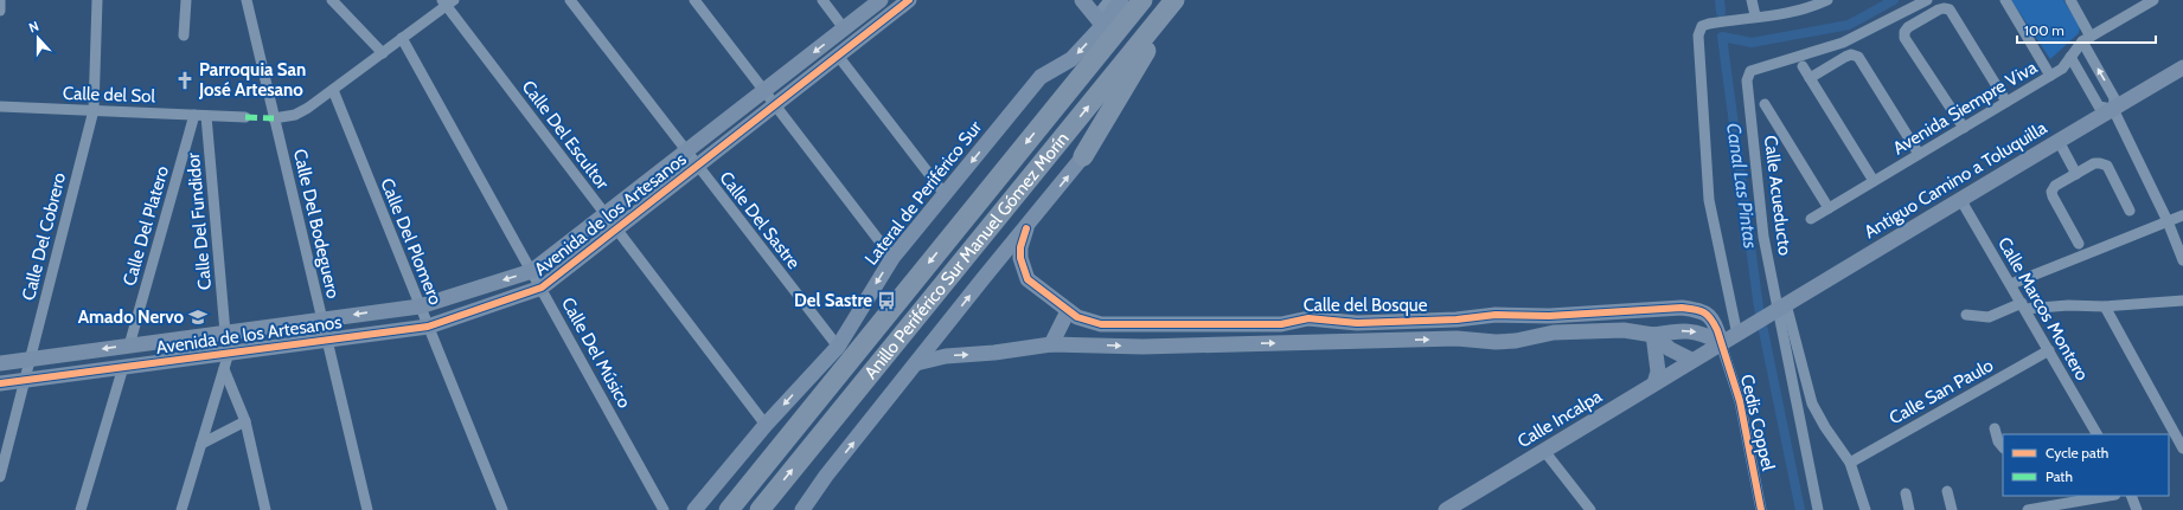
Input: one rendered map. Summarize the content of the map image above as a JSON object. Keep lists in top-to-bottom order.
{
  "streets": {
    "highway": ["Anillo Periférico Sur Manuel Gómez Morín"],
    "street": [
      "Calle del Sol",
      "Avenida Siempre Viva",
      "Calle Del Escultor",
      "Antiguo Camino a Toluquilla",
      "Lateral de Periférico Sur",
      "Calle Acueducto",
      "Avenida de los Artesanos",
      "Calle Del Sastre",
      "Calle Del Fundidor",
      "Calle Del Bodeguero",
      "Calle Del Platero",
      "Calle Del Cobrero",
      "Calle Del Plomero",
      "Calle del Bosque",
      "Calle Marcos Montero",
      "Calle Del Músico",
      "Calle San Paulo",
      "Calle Incalpa",
      "Cedis Coppel"
    ]
  },
  "crossings": [
    ["Calle del Sol", "Calle Del Fundidor"],
    ["Calle del Sol", "Calle Del Platero"],
    ["Calle del Sol", "Calle Del Cobrero"],
    ["Calle Del Escultor", "Lateral de Periférico Sur"],
    ["Calle Del Escultor", "Avenida de los Artesanos"],
    ["Antiguo Camino a Toluquilla", "Calle Acueducto"],
    ["Antiguo Camino a Toluquilla", "Calle Marcos Montero"],
    ["Lateral de Periférico Sur", "Calle Del Sastre"],
    ["Lateral de Periférico Sur", "Anillo Periférico Sur Manuel Gómez Morín"],
    ["Avenida de los Artesanos", "Calle Del Sastre"],
    ["Avenida de los Artesanos", "Calle Del Fundidor"],
    ["Avenida de los Artesanos", "Calle Del Bodeguero"],
    ["Avenida de los Artesanos", "Calle Del Platero"],
    ["Avenida de los Artesanos", "Calle Del Cobrero"],
    ["Avenida de los Artesanos", "Calle Del Plomero"],
    ["Avenida de los Artesanos", "Calle Del Músico"],
    ["Calle del Bosque", "Calle Incalpa"],
    ["Calle del Bosque", "Cedis Coppel"],
    ["Calle Marcos Montero", "Calle San Paulo"],
    ["Calle Incalpa", "Cedis Coppel"]
  ],
  "water": ["Canal Las Pintas"],
  "places": {
    "church": ["Parroquia San José Artesano"],
    "bus stop": ["Del Sastre"],
    "school or university": ["Amado Nervo"]
  },
  "legend": ["Cycle path", "Path"],
  "scale_bar": "100 m",
  "north": "top"
}
